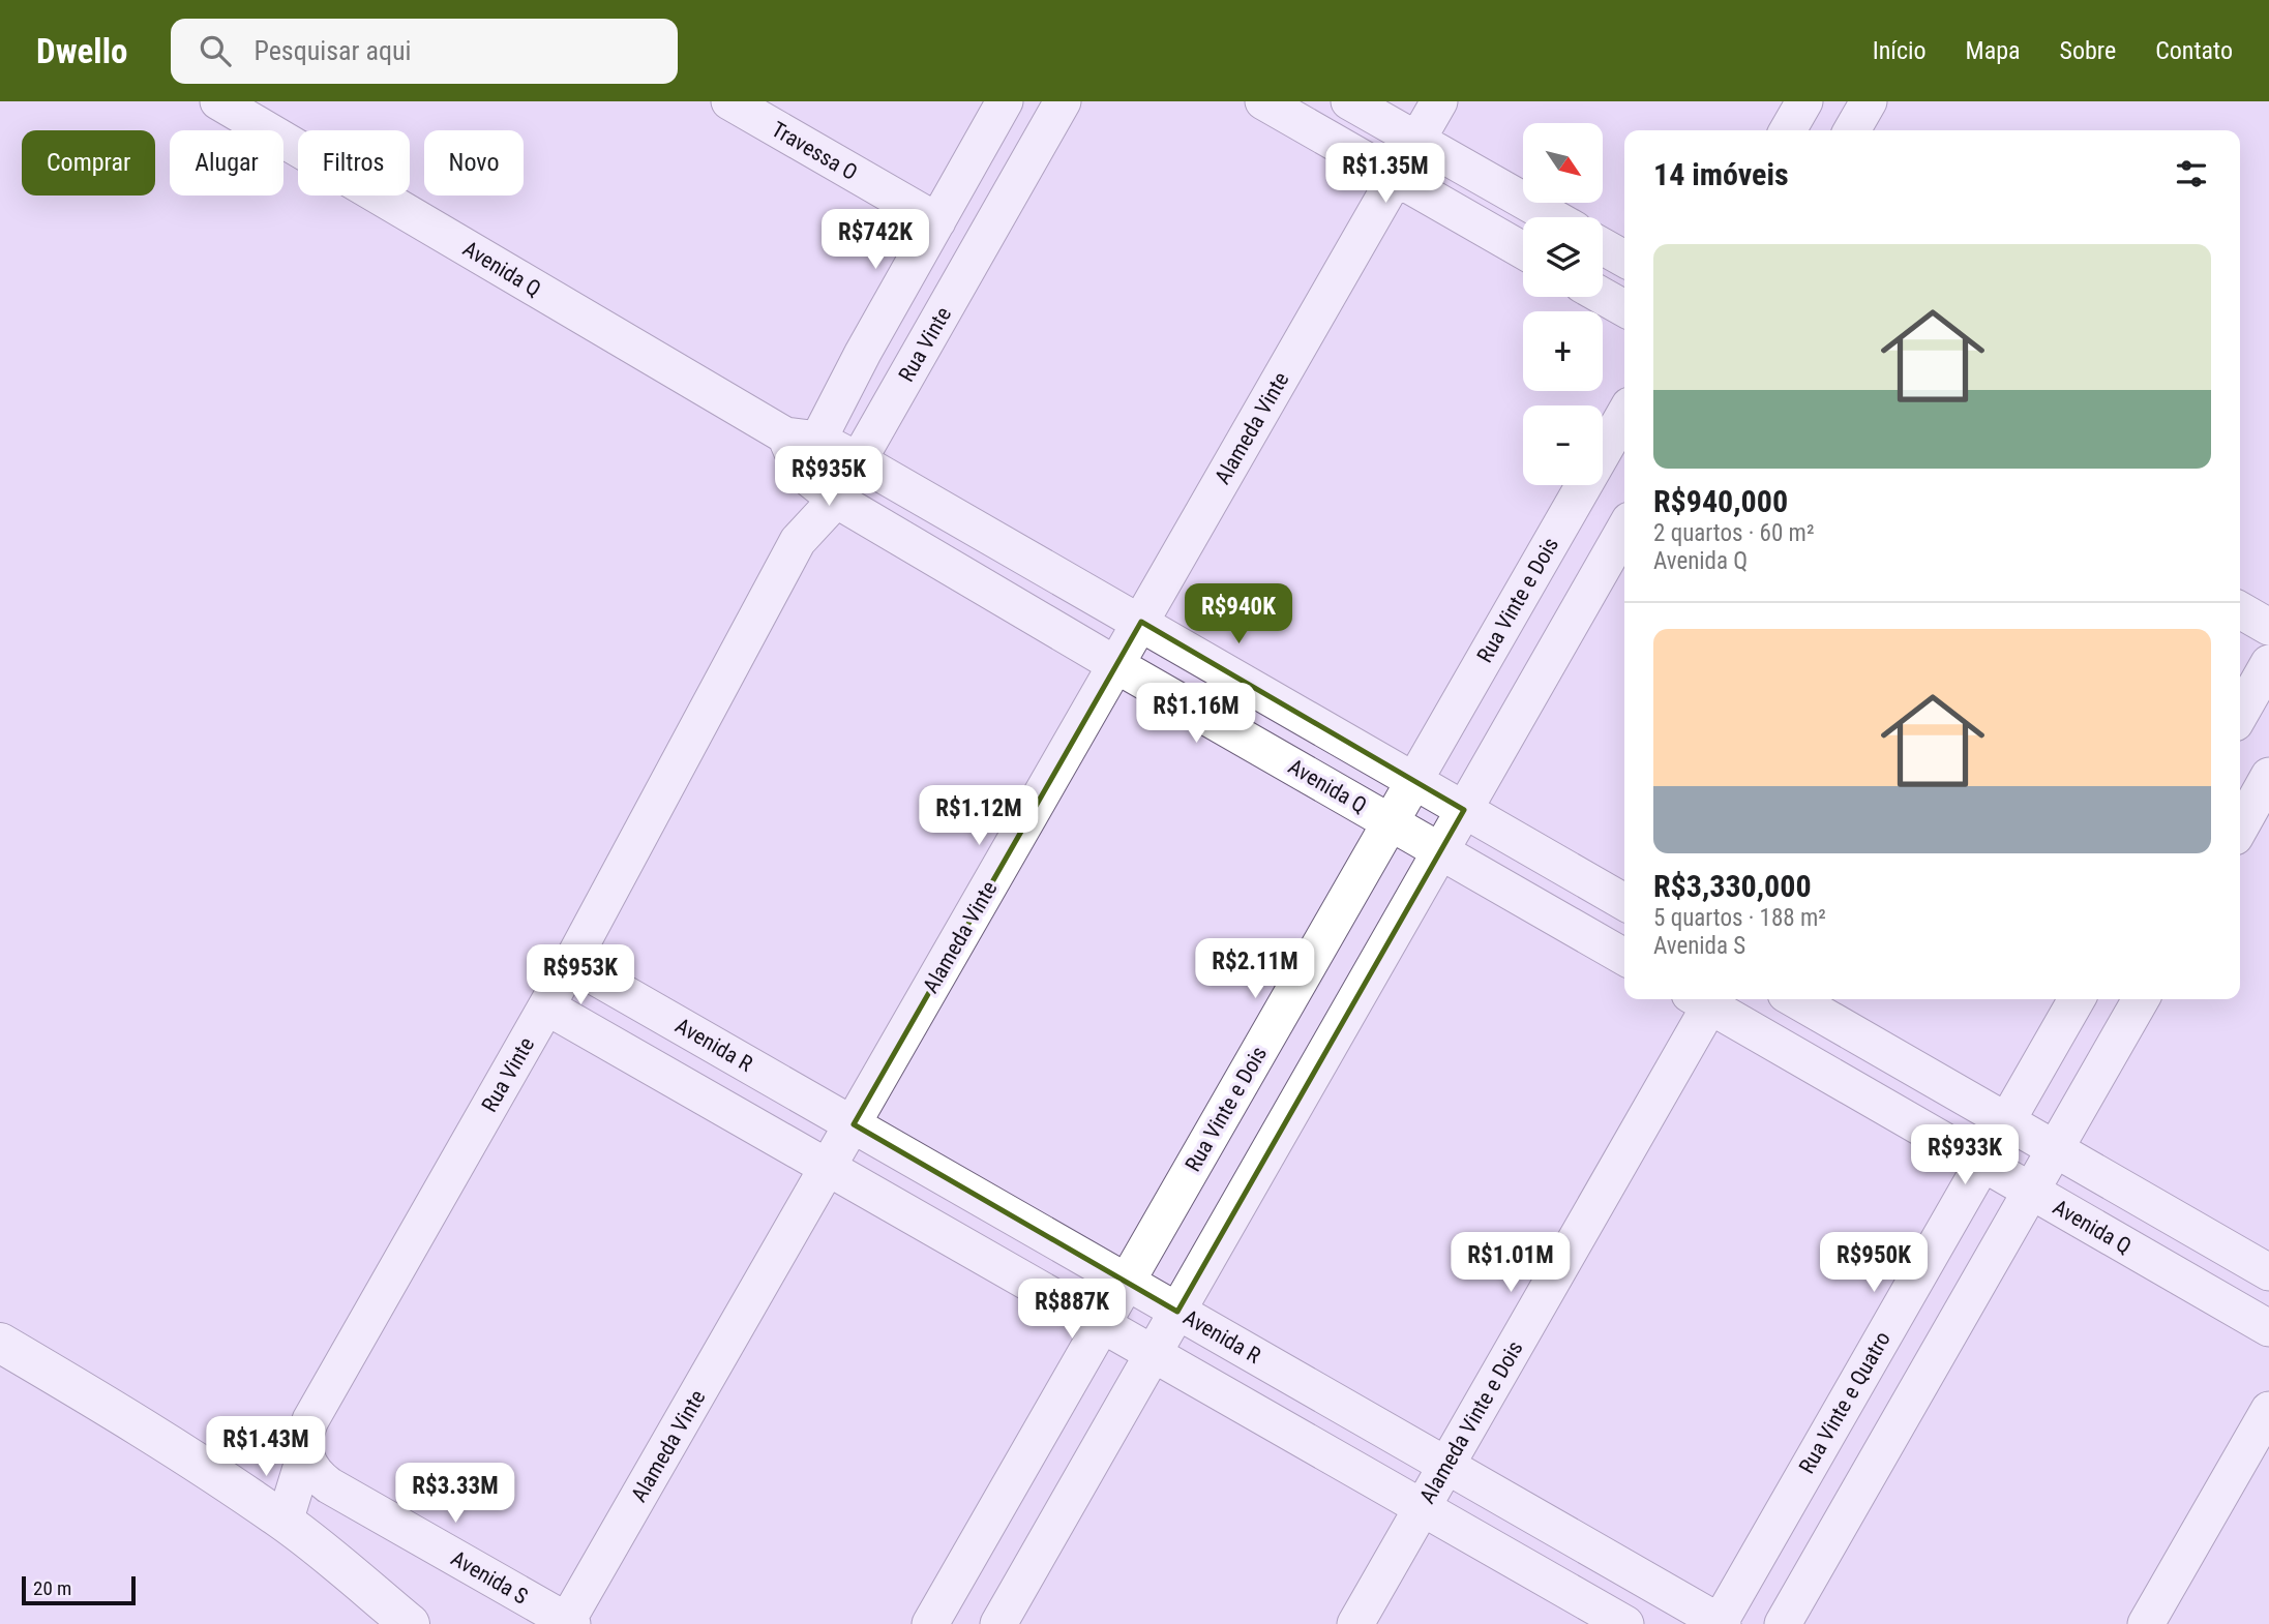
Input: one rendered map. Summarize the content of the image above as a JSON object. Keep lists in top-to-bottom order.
{
  "streets": {
    "street": [
      "Travessa O",
      "Avenida Q",
      "Rua Vinte",
      "Alameda Vinte",
      "Rua Vinte e Dois",
      "Avenida R",
      "Rua Vinte e Quatro",
      "Alameda Vinte e Dois",
      "Avenida S"
    ]
  },
  "crossings": [
    ["Travessa O", "Rua Vinte"],
    ["Avenida Q", "Rua Vinte"],
    ["Avenida Q", "Alameda Vinte"],
    ["Avenida Q", "Rua Vinte e Dois"],
    ["Avenida Q", "Rua Vinte e Quatro"],
    ["Rua Vinte", "Avenida R"],
    ["Rua Vinte", "Avenida S"],
    ["Alameda Vinte", "Avenida R"],
    ["Alameda Vinte", "Avenida S"],
    ["Rua Vinte e Dois", "Avenida R"],
    ["Avenida R", "Rua Vinte e Quatro"],
    ["Avenida R", "Alameda Vinte e Dois"]
  ],
  "scale_bar": "20 m",
  "north": "bottom right",
  "page": {
    "header": "Dwello",
    "search": "Pesquisar aqui",
    "nav": [
      "Início",
      "Mapa",
      "Sobre",
      "Contato"
    ],
    "map_buttons": ["+", "−"],
    "chip": [
      "Comprar",
      "Alugar",
      "Filtros",
      "Novo"
    ],
    "heading": "14 imóveis",
    "price": [
      "R$1.35M",
      "R$742K",
      "R$935K",
      "R$940K",
      "R$1.16M",
      "R$1.12M",
      "R$2.11M",
      "R$953K",
      "R$933K",
      "R$1.01M",
      "R$950K",
      "R$887K",
      "R$1.43M",
      "R$3.33M"
    ],
    "list": [
      {
        "name": "R$940,000",
        "note": "2 quartos · 60 m² · Avenida Q"
      },
      {
        "name": "R$3,330,000",
        "note": "5 quartos · 188 m² · Avenida S"
      }
    ],
    "scale": "20 m"
  }
}
